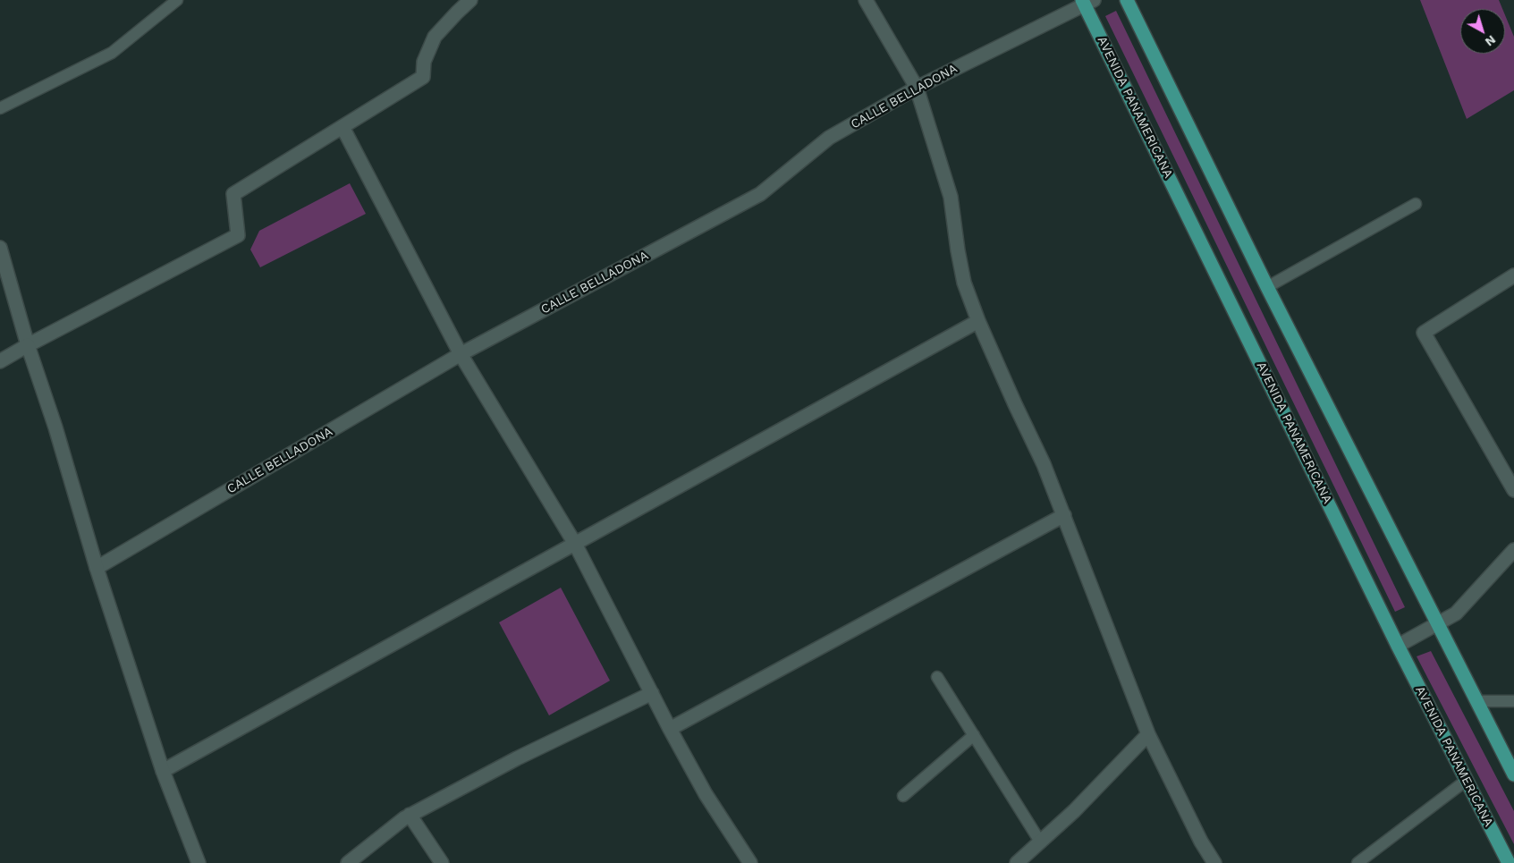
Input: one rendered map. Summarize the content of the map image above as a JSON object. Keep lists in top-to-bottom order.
{
  "streets": {
    "main road": ["AVENIDA PANAMERICANA"],
    "street": ["CALLE BELLADONA"]
  },
  "crossings": [
    ["CALLE BELLADONA", "AVENIDA PANAMERICANA"]
  ],
  "north": "bottom right"
}
